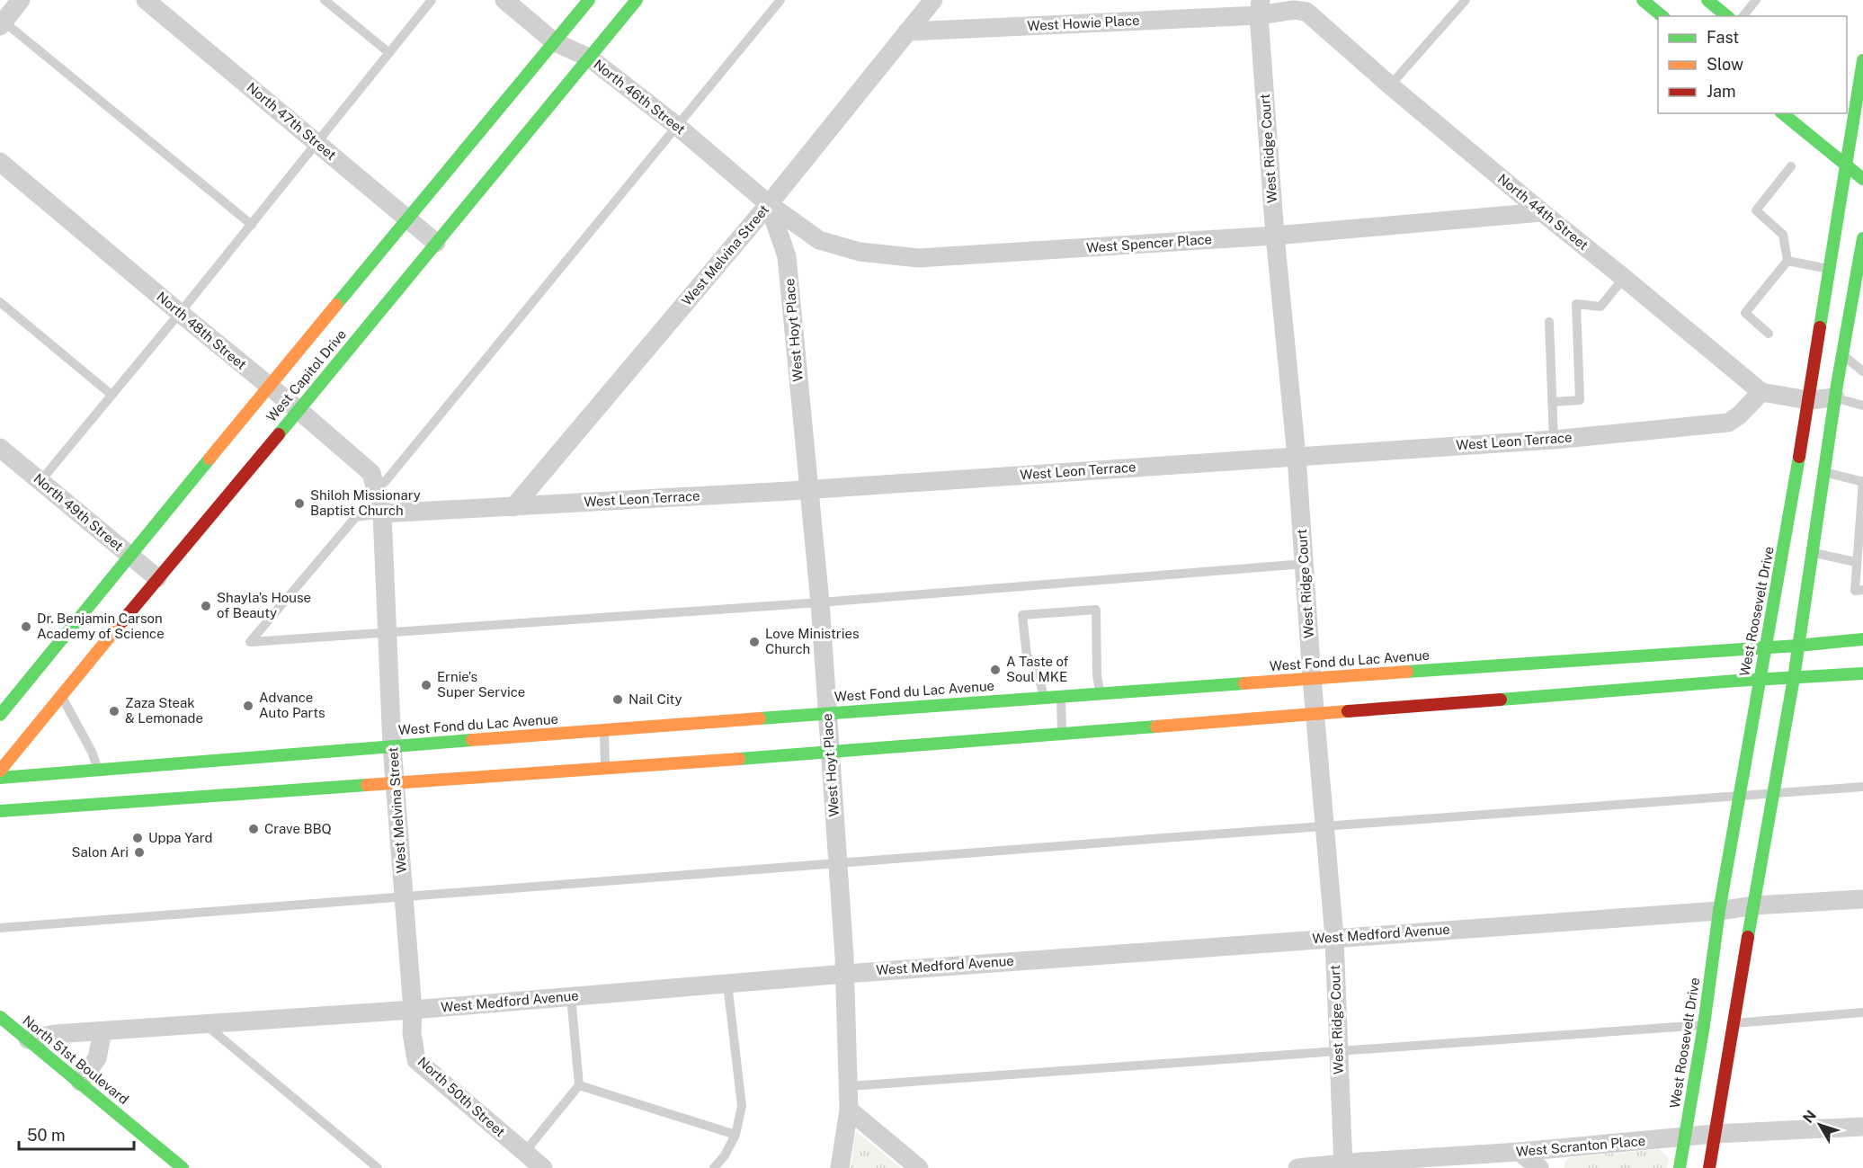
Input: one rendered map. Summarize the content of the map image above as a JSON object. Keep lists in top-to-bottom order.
{
  "streets": {
    "main road": [
      "West Capitol Drive",
      "West Roosevelt Drive",
      "West Fond du Lac Avenue",
      "North 51st Boulevard"
    ],
    "street": [
      "West Howie Place",
      "North 46th Street",
      "North 47th Street",
      "West Ridge Court",
      "North 44th Street",
      "West Spencer Place",
      "West Melvina Street",
      "West Hoyt Place",
      "North 48th Street",
      "West Leon Terrace",
      "North 49th Street",
      "West Medford Avenue",
      "North 50th Street",
      "West Scranton Place"
    ]
  },
  "crossings": [
    ["West Howie Place", "West Ridge Court"],
    ["West Howie Place", "North 44th Street"],
    ["West Howie Place", "West Melvina Street"],
    ["North 46th Street", "West Spencer Place"],
    ["North 46th Street", "West Melvina Street"],
    ["North 46th Street", "West Hoyt Place"],
    ["North 46th Street", "West Capitol Drive"],
    ["North 47th Street", "West Capitol Drive"],
    ["West Ridge Court", "North 44th Street"],
    ["West Ridge Court", "West Spencer Place"],
    ["West Ridge Court", "West Leon Terrace"],
    ["West Ridge Court", "West Fond du Lac Avenue"],
    ["West Ridge Court", "West Medford Avenue"],
    ["West Ridge Court", "West Scranton Place"],
    ["North 44th Street", "West Spencer Place"],
    ["North 44th Street", "West Leon Terrace"],
    ["West Spencer Place", "West Melvina Street"],
    ["West Spencer Place", "West Hoyt Place"],
    ["West Melvina Street", "West Hoyt Place"],
    ["West Melvina Street", "North 48th Street"],
    ["West Melvina Street", "West Leon Terrace"],
    ["West Melvina Street", "West Fond du Lac Avenue"],
    ["West Melvina Street", "West Medford Avenue"],
    ["West Melvina Street", "North 50th Street"],
    ["West Hoyt Place", "West Leon Terrace"],
    ["West Hoyt Place", "West Fond du Lac Avenue"],
    ["West Hoyt Place", "West Medford Avenue"],
    ["North 48th Street", "West Capitol Drive"],
    ["North 48th Street", "West Leon Terrace"],
    ["West Capitol Drive", "North 49th Street"],
    ["West Roosevelt Drive", "West Fond du Lac Avenue"],
    ["West Roosevelt Drive", "West Medford Avenue"],
    ["West Roosevelt Drive", "West Scranton Place"],
    ["West Medford Avenue", "North 51st Boulevard"],
    ["West Medford Avenue", "North 50th Street"]
  ],
  "places": [
    "Shiloh Missionary Baptist Church",
    "Shayla's House of Beauty",
    "Dr. Benjamin Carson Academy of Science",
    "Love Ministries Church",
    "A Taste of Soul MKE",
    "Ernie's Super Service",
    "Nail City",
    "Advance Auto Parts",
    "Zaza Steak & Lemonade",
    "Crave BBQ",
    "Uppa Yard",
    "Salon Ari"
  ],
  "legend": ["Fast", "Slow", "Jam"],
  "scale_bar": "50 m",
  "north": "top left"
}
